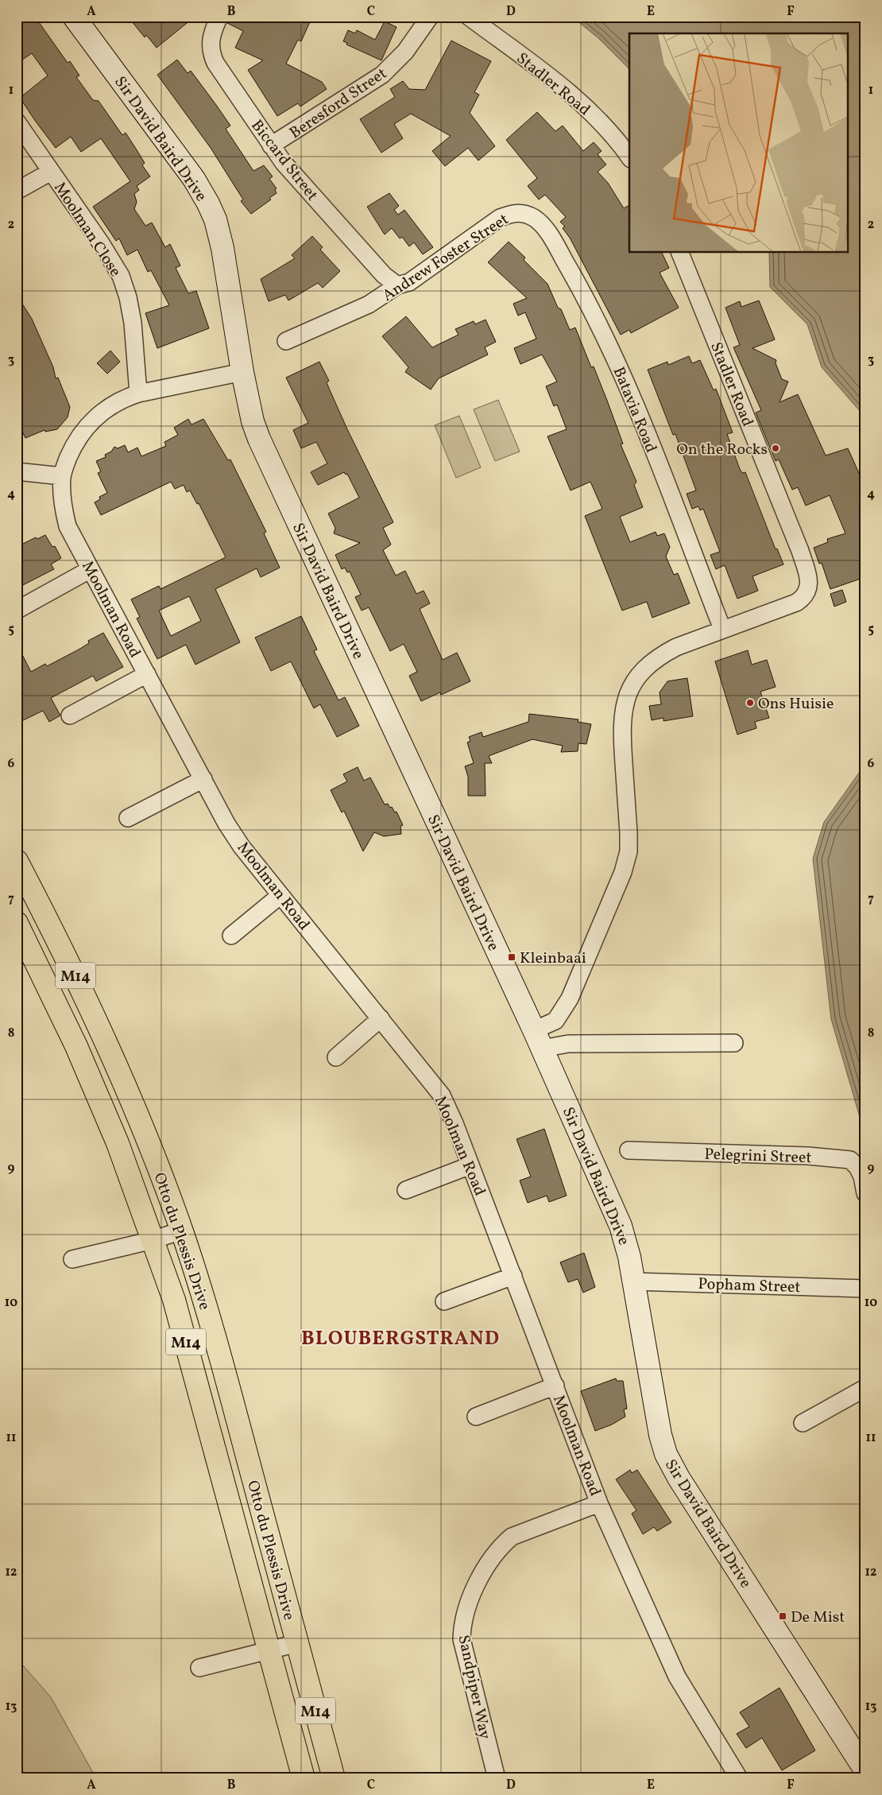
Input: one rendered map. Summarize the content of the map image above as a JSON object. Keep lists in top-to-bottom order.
{
  "streets": {
    "main road": ["M14", "Otto du Plessis Drive"],
    "street": [
      "Stadler Road",
      "Beresford Street",
      "Sir David Baird Drive",
      "Biccard Street",
      "Moolman Close",
      "Andrew Foster Street",
      "Batavia Road",
      "Moolman Road",
      "Pelegrini Street",
      "Popham Street",
      "Sandpiper Way"
    ]
  },
  "crossings": [
    ["Stadler Road", "Batavia Road"],
    ["Beresford Street", "Biccard Street"],
    ["Sir David Baird Drive", "Moolman Road"],
    ["Sir David Baird Drive", "Popham Street"],
    ["Biccard Street", "Andrew Foster Street"],
    ["Moolman Close", "Moolman Road"],
    ["Andrew Foster Street", "Batavia Road"],
    ["Moolman Road", "Sandpiper Way"]
  ],
  "districts": ["BLOUBERGSTRAND"],
  "places": {
    "other": ["On the Rocks", "Ons Huisie"],
    "transit": ["Kleinbaai", "De Mist"]
  },
  "grid": {
    "columns": [
      "A",
      "B",
      "C",
      "D",
      "E",
      "F"
    ],
    "rows": [
      "1",
      "2",
      "3",
      "4",
      "5",
      "6",
      "7",
      "8",
      "9",
      "10",
      "11",
      "12",
      "13"
    ]
  }
}
